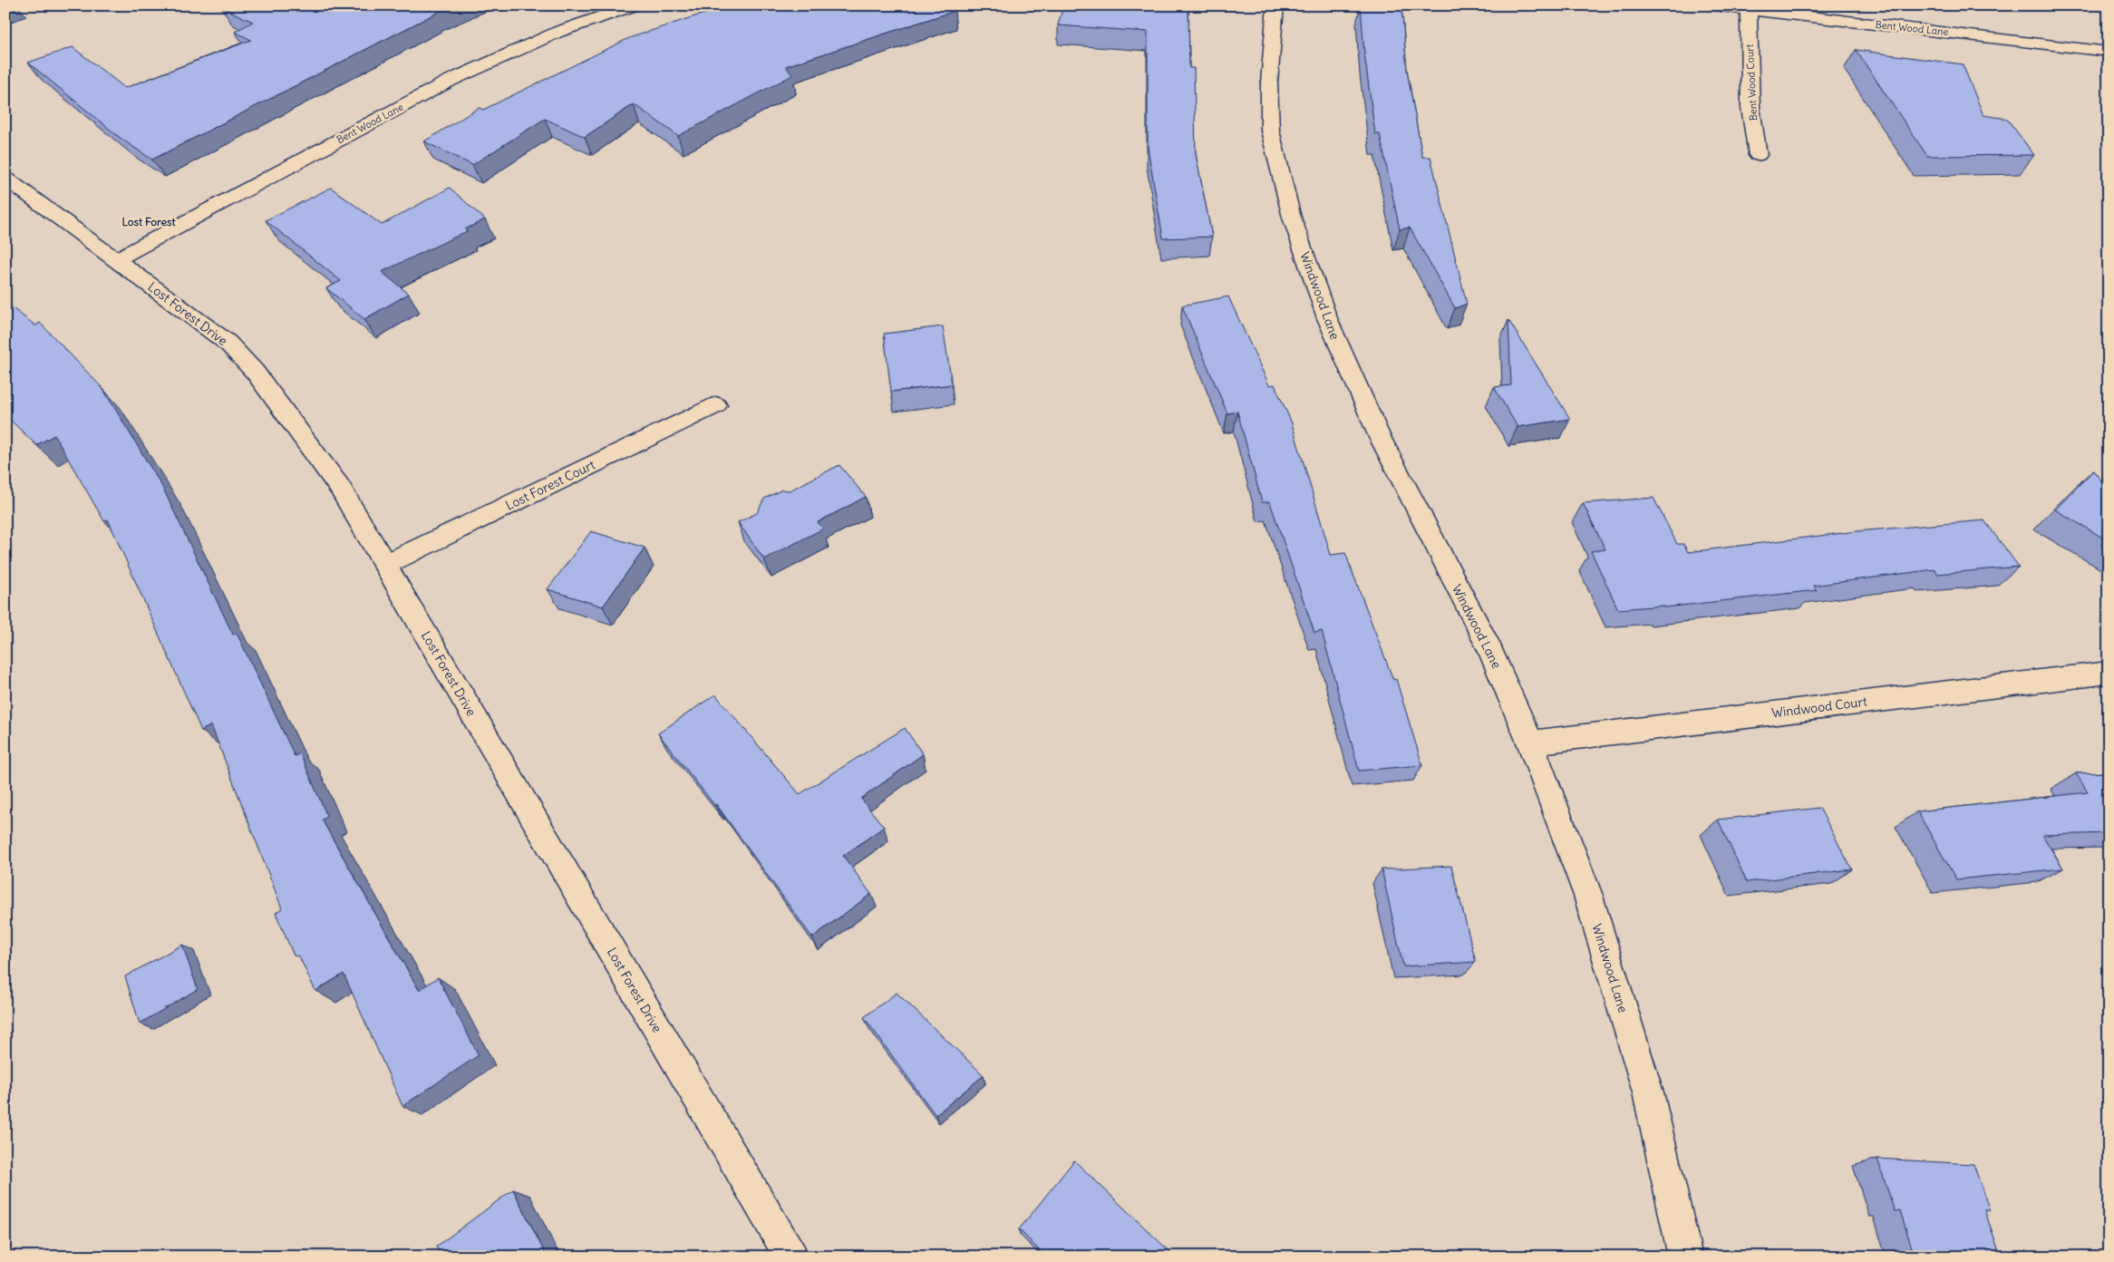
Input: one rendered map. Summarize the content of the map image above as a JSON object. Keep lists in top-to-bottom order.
{
  "streets": {
    "street": [
      "Bent Wood Lane",
      "Bent Wood Court",
      "Windwood Lane",
      "Lost Forest Drive",
      "Lost Forest Court",
      "Windwood Court"
    ]
  },
  "crossings": [
    ["Bent Wood Lane", "Bent Wood Court"],
    ["Bent Wood Lane", "Lost Forest Drive"],
    ["Windwood Lane", "Windwood Court"],
    ["Lost Forest Drive", "Lost Forest Court"]
  ],
  "districts": ["Lost Forest"]
}
